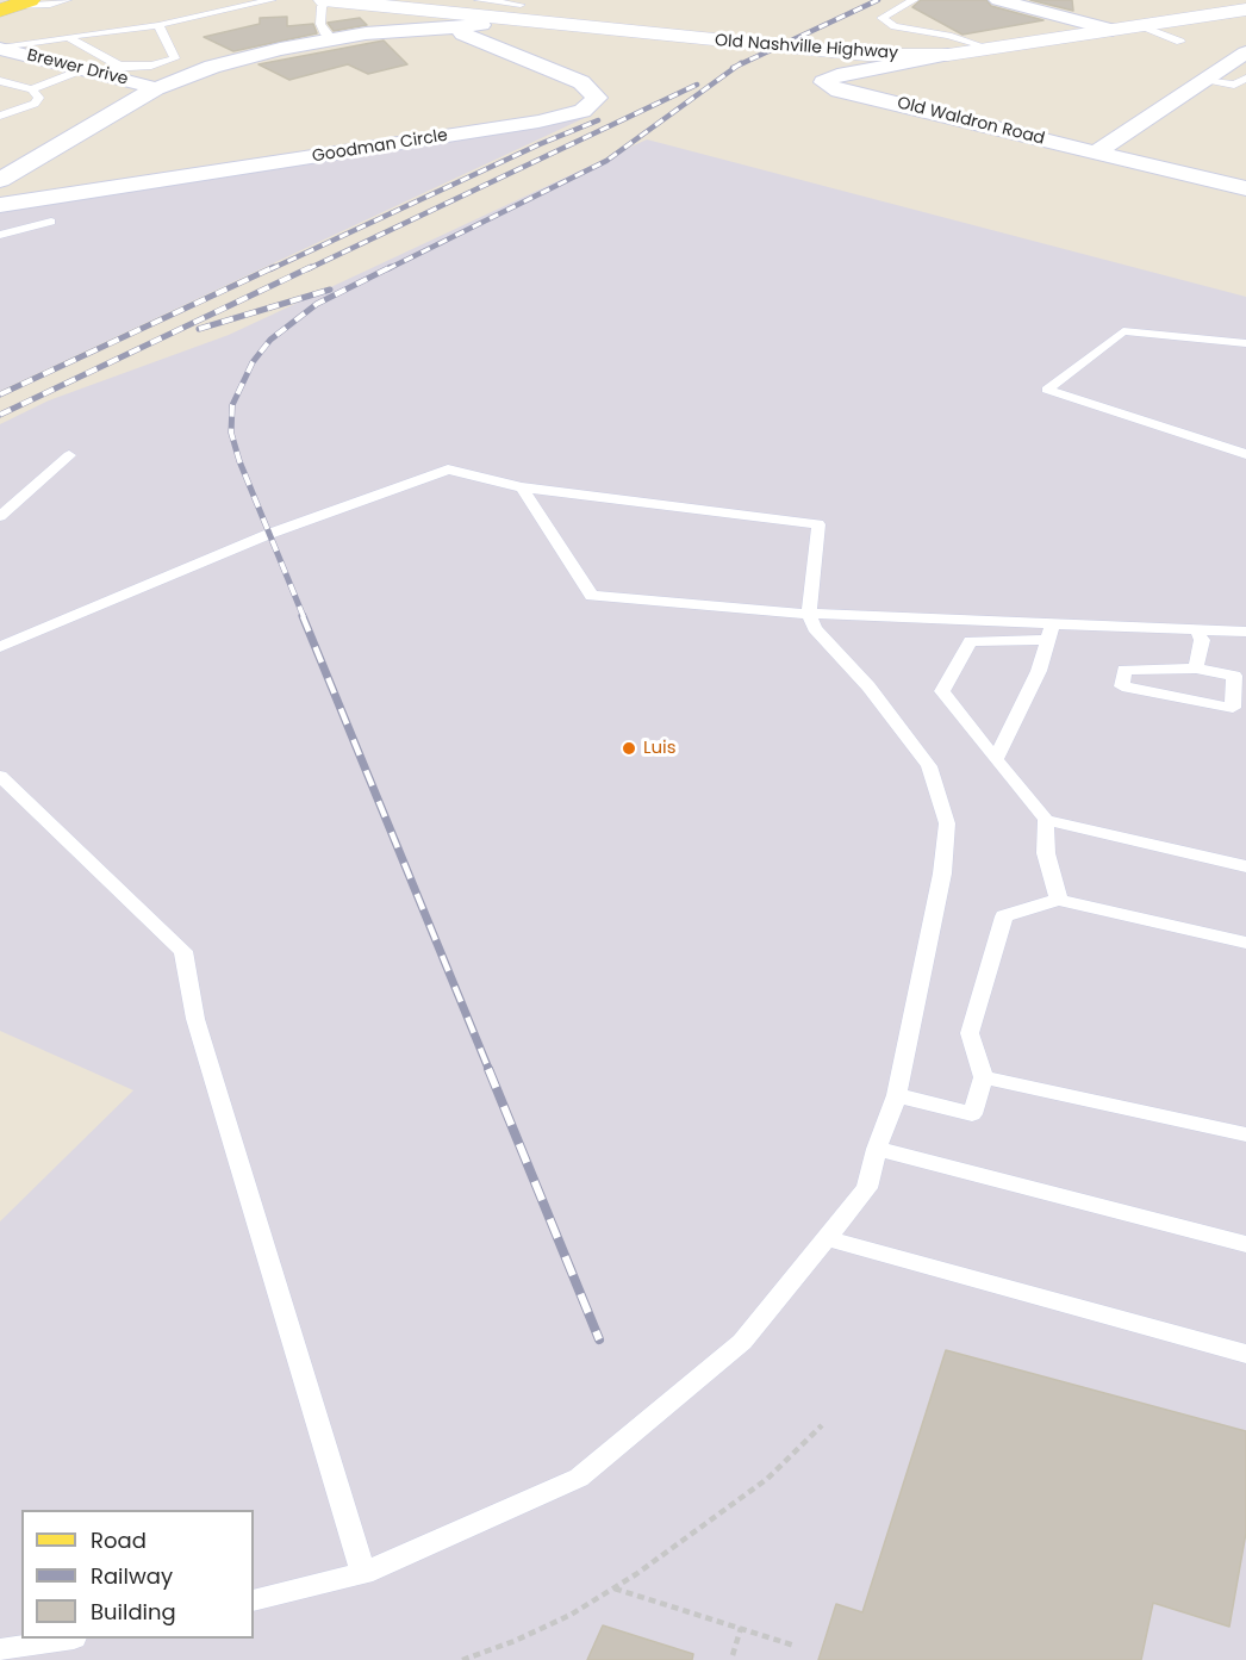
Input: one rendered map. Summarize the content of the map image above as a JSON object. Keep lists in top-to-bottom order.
{
  "streets": {
    "main road": ["Old Nashville Highway"],
    "street": ["Brewer Drive", "Old Waldron Road", "Goodman Circle"]
  },
  "crossings": [
    ["Old Nashville Highway", "Brewer Drive"],
    ["Old Nashville Highway", "Old Waldron Road"],
    ["Old Nashville Highway", "Goodman Circle"]
  ],
  "places": ["Luis"],
  "legend": ["Road", "Railway", "Building"]
}
